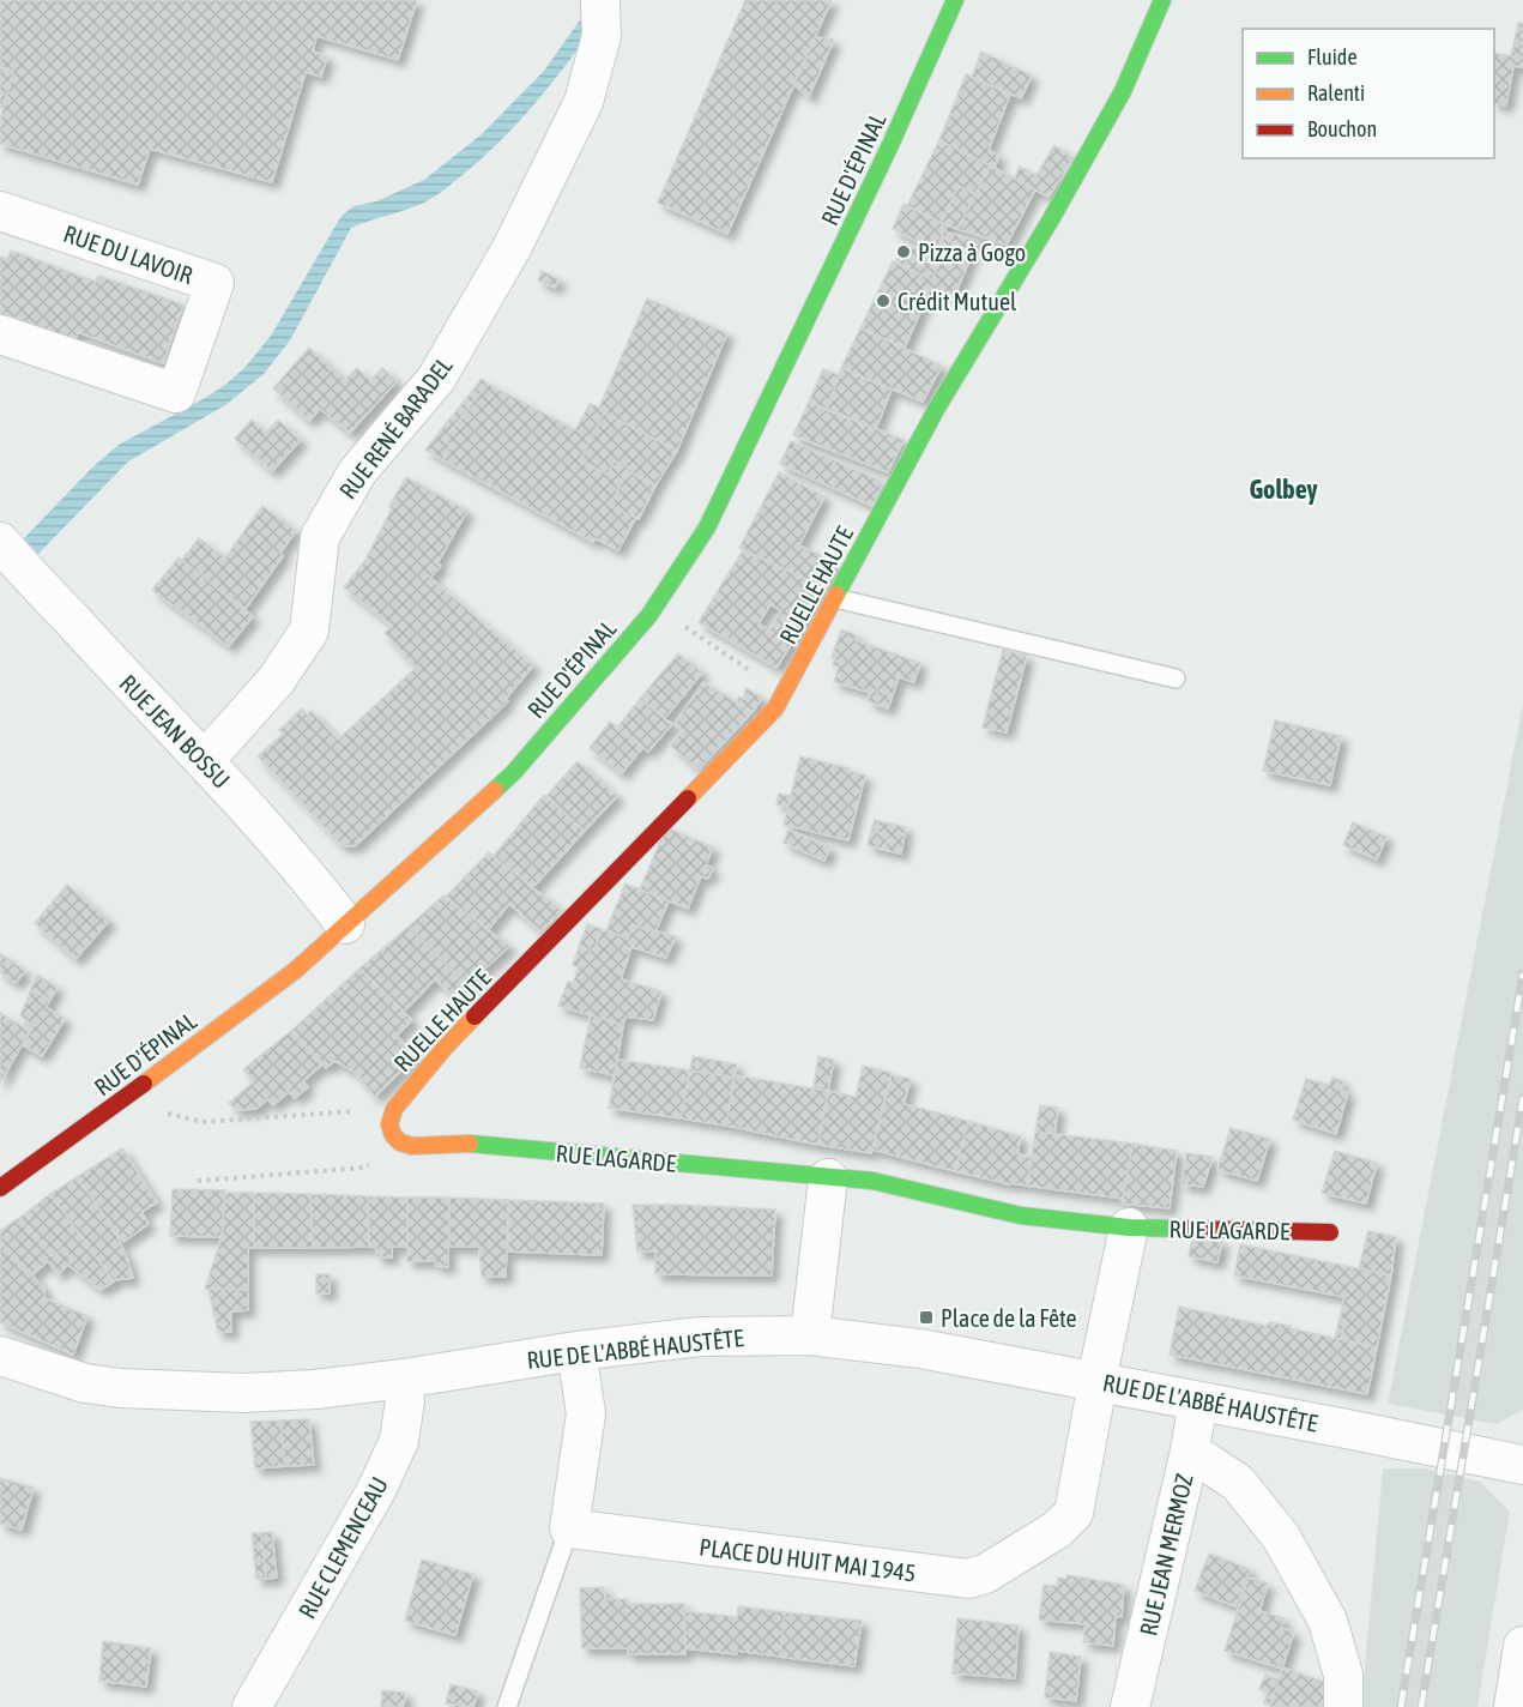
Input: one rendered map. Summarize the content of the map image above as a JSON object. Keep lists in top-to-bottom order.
{
  "streets": {
    "street": [
      "RUE D'ÉPINAL",
      "RUE DU LAVOIR",
      "RUE RENÉ BARADEL",
      "RUELLE HAUTE",
      "RUE JEAN BOSSU",
      "RUE LAGARDE",
      "RUE DE L'ABBÉ HAUSTÊTE",
      "RUE CLEMENCEAU",
      "RUE JEAN MERMOZ",
      "PLACE DU HUIT MAI 1945"
    ]
  },
  "crossings": [
    ["RUE D'ÉPINAL", "RUE JEAN BOSSU"],
    ["RUE RENÉ BARADEL", "RUE JEAN BOSSU"],
    ["RUE DE L'ABBÉ HAUSTÊTE", "RUE CLEMENCEAU"],
    ["RUE DE L'ABBÉ HAUSTÊTE", "RUE JEAN MERMOZ"],
    ["RUE DE L'ABBÉ HAUSTÊTE", "PLACE DU HUIT MAI 1945"]
  ],
  "districts": ["Golbey"],
  "places": {
    "other": ["Pizza à Gogo", "Crédit Mutuel"],
    "transit": ["Place de la Fête"]
  },
  "legend": ["Fluide", "Ralenti", "Bouchon"]
}
